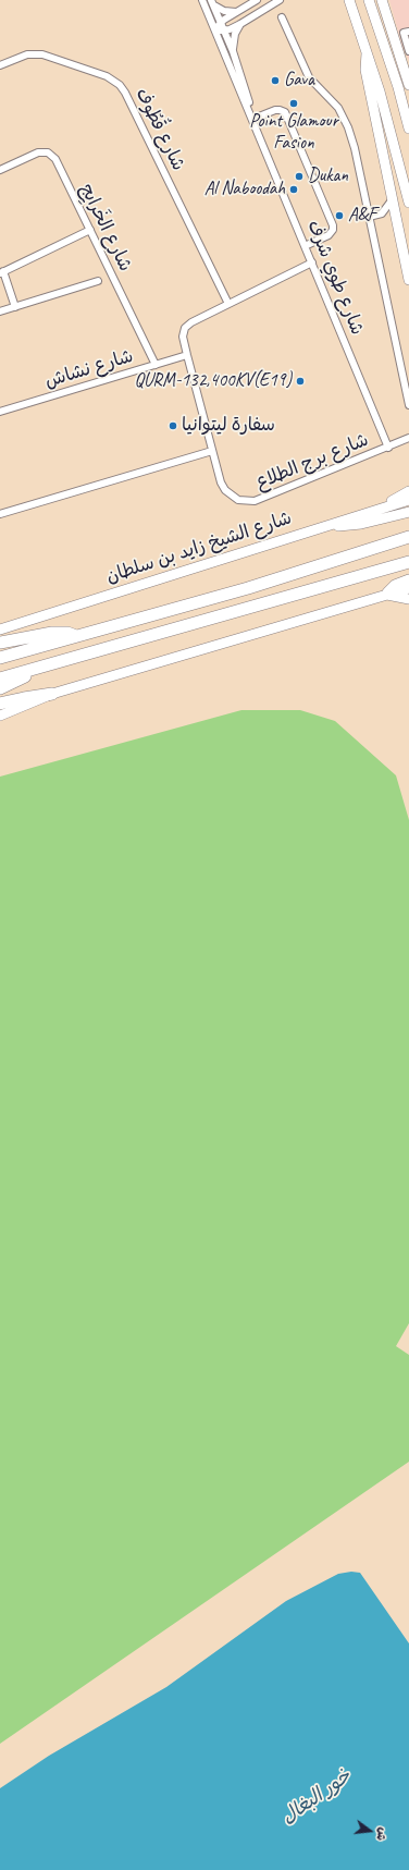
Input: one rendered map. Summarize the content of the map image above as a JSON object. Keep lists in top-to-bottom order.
{
  "streets": {
    "main road": ["شارع الشيخ زايد بن سلطان"],
    "street": [
      "شارع قُطُوف",
      "شارع الخَرايِج",
      "شارع طوي شرف",
      "شارع نشاش",
      "شارع برج الطلاع"
    ]
  },
  "crossings": [
    ["شارع قُطُوف", "شارع برج الطلاع"],
    ["شارع الخَرايِج", "شارع نشاش"],
    ["شارع طوي شرف", "شارع برج الطلاع"],
    ["شارع نشاش", "شارع برج الطلاع"]
  ],
  "water": ["خور البغال"],
  "places": [
    "Gava",
    "Point Glamour Fasion",
    "Dukan",
    "Al Naboodah",
    "A&F",
    "QURM-132,400KV(E19)",
    "سفارة ليتوانيا"
  ],
  "north": "right"
}
